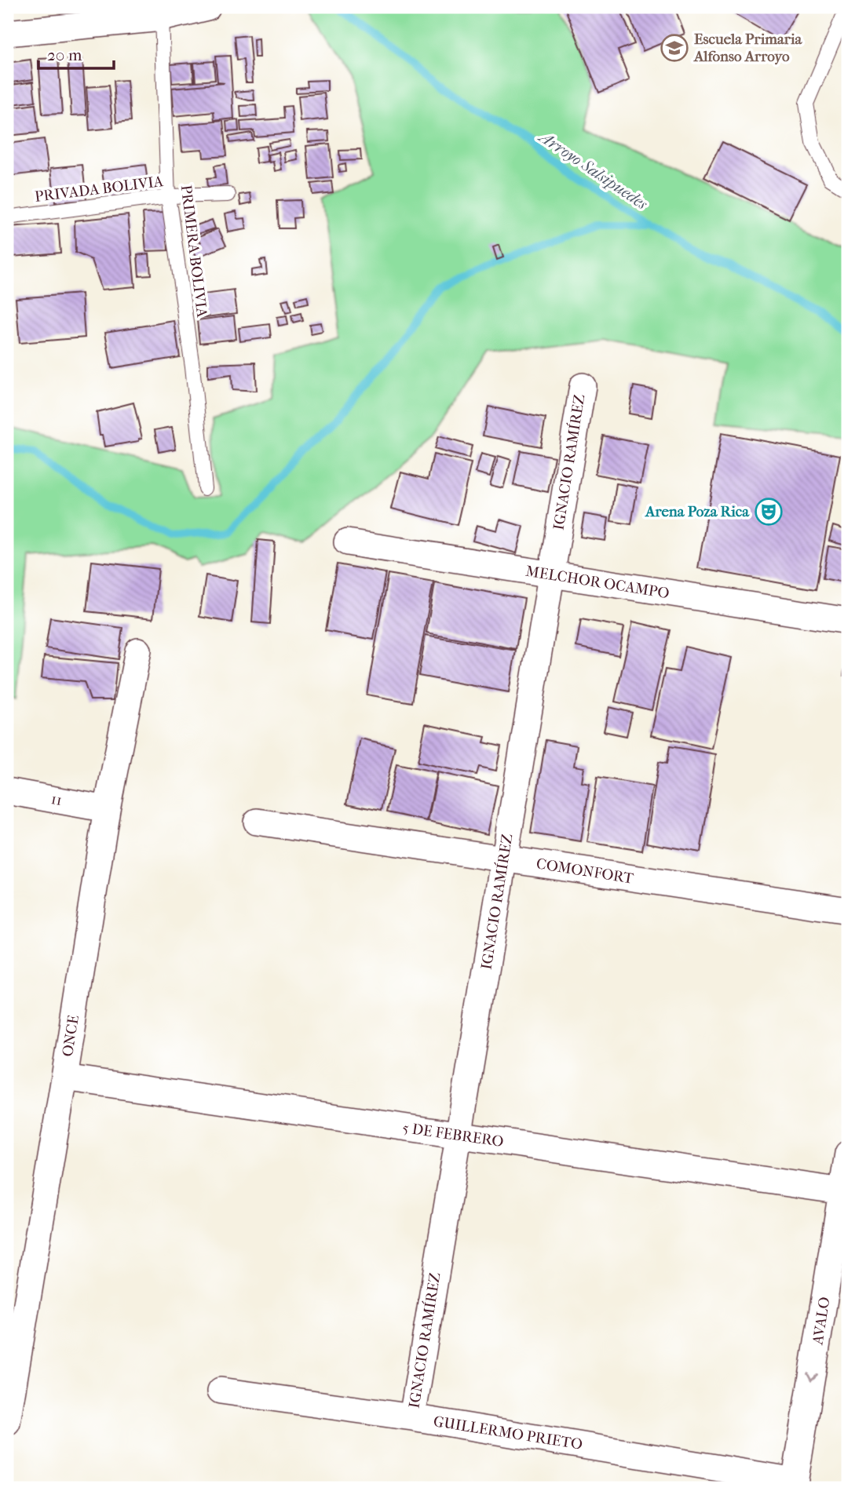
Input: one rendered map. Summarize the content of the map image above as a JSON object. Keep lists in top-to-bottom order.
{
  "streets": {
    "street": [
      "IGNACIO RAMÍREZ",
      "MELCHOR OCAMPO",
      "11",
      "COMONFORT",
      "ONCE",
      "5 DE FEBRERO",
      "AVALO",
      "GUILLERMO PRIETO"
    ],
    "lane": ["PRIVADA BOLIVIA", "PRIMERA BOLIVIA"]
  },
  "crossings": [
    ["PRIVADA BOLIVIA", "PRIMERA BOLIVIA"],
    ["IGNACIO RAMÍREZ", "MELCHOR OCAMPO"],
    ["IGNACIO RAMÍREZ", "COMONFORT"],
    ["IGNACIO RAMÍREZ", "5 DE FEBRERO"],
    ["IGNACIO RAMÍREZ", "GUILLERMO PRIETO"],
    ["11", "ONCE"],
    ["ONCE", "5 DE FEBRERO"],
    ["5 DE FEBRERO", "AVALO"],
    ["AVALO", "GUILLERMO PRIETO"]
  ],
  "one_way": ["AVALO"],
  "water": ["Arroyo Salsipuedes"],
  "places": {
    "school or university": ["Escuela Primaria Alfonso Arroyo"],
    "theatre": ["Arena Poza Rica"]
  },
  "scale_bar": "20 m"
}
